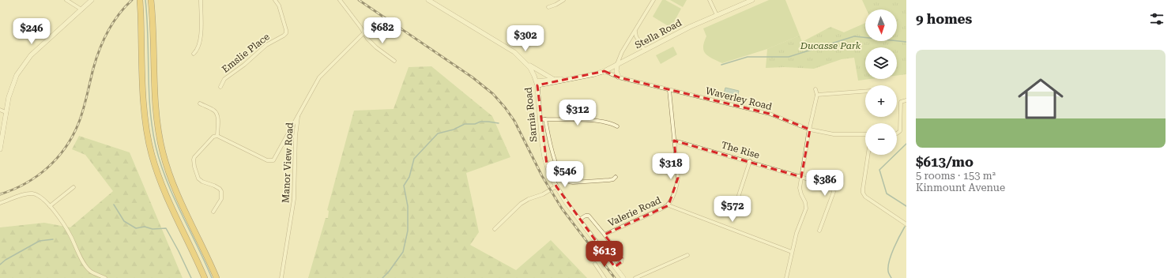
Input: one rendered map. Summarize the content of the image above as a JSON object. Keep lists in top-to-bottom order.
{
  "streets": {
    "main road": ["Stella Road", "Sarnia Road"],
    "street": [
      "Emslie Place",
      "Waverley Road",
      "The Rise",
      "Manor View Road",
      "Valerie Road"
    ]
  },
  "crossings": [
    ["Stella Road", "Waverley Road"],
    ["Stella Road", "Sarnia Road"],
    ["Waverley Road", "Valerie Road"],
    ["Sarnia Road", "Valerie Road"],
    ["The Rise", "Valerie Road"]
  ],
  "parks": ["Ducasse Park"],
  "north": "bottom",
  "page": {
    "heading": "9 homes",
    "map_buttons": ["+", "−"],
    "price": [
      "$682",
      "$246",
      "$302",
      "$312",
      "$318",
      "$546",
      "$386",
      "$572",
      "$613"
    ],
    "list": [
      {
        "name": "$613/mo",
        "note": "5 rooms · 153 m² · Kinmount Avenue"
      }
    ]
  }
}
